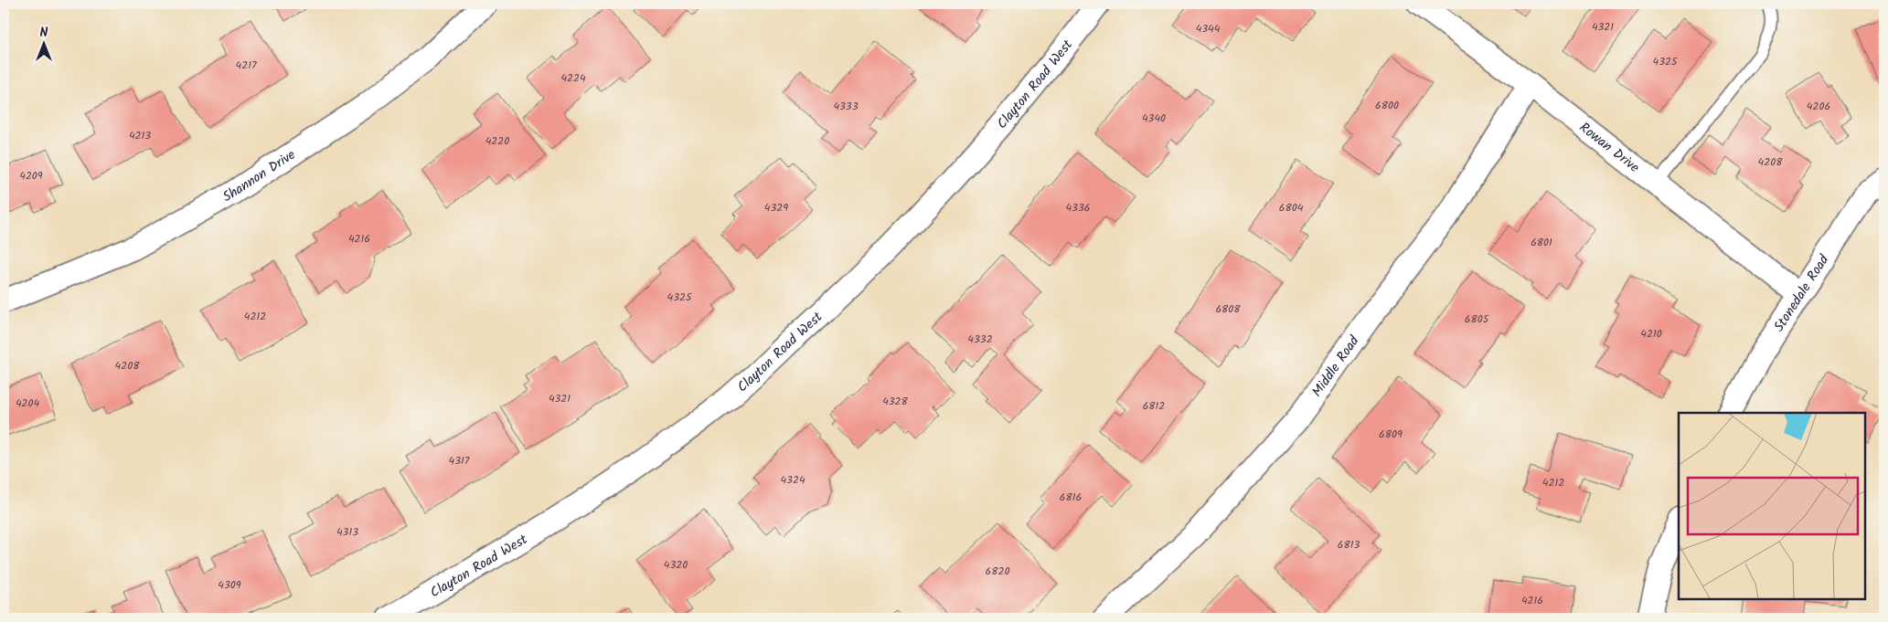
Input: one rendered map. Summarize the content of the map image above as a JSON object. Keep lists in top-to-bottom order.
{
  "streets": {
    "street": [
      "Clayton Road West",
      "Rowan Drive",
      "Shannon Drive",
      "Stonedale Road",
      "Middle Road"
    ]
  },
  "crossings": [
    ["Rowan Drive", "Stonedale Road"],
    ["Rowan Drive", "Middle Road"]
  ],
  "house_numbers": [
    "4321",
    "4344",
    "4325",
    "4217",
    "4224",
    "6800",
    "4333",
    "4206",
    "4340",
    "4213",
    "4220",
    "4208",
    "4209",
    "4329",
    "4336",
    "6804",
    "4216",
    "6801",
    "4325",
    "6808",
    "4212",
    "6805",
    "4210",
    "4332",
    "4208",
    "4321",
    "4328",
    "4204",
    "6812",
    "6809",
    "4317",
    "4324",
    "4212",
    "6816",
    "4313",
    "6813",
    "4320",
    "6820",
    "4309",
    "4216"
  ],
  "north": "top"
}
